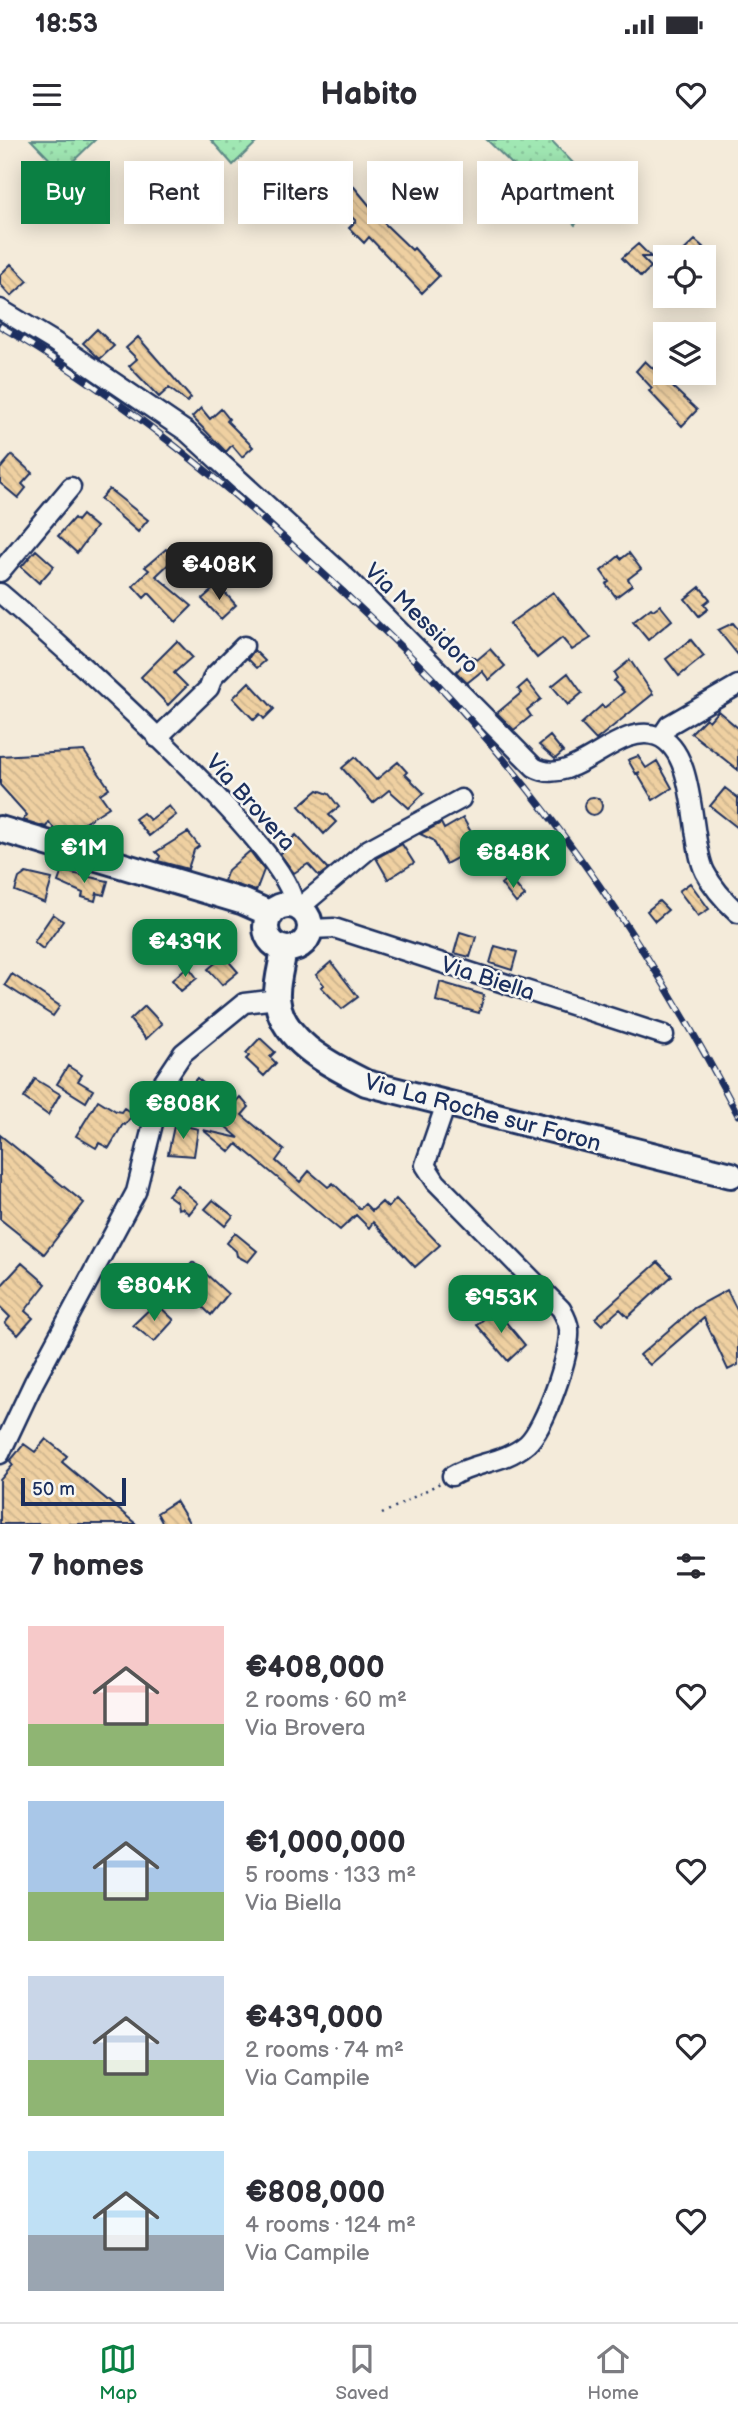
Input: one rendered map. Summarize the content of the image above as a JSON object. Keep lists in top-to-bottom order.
{
  "streets": {
    "street": [
      "Via Messidoro",
      "Via Brovera",
      "Via Biella",
      "Via La Roche sur Foron"
    ]
  },
  "crossings": [
    ["Via Brovera", "Via Biella"]
  ],
  "scale_bar": "50 m",
  "page": {
    "status": "18:53",
    "header": "Habito",
    "chip": [
      "Buy",
      "Rent",
      "Filters",
      "New",
      "Apartment"
    ],
    "price": [
      "€408K",
      "€1M",
      "€848K",
      "€439K",
      "€808K",
      "€804K",
      "€953K"
    ],
    "scale": "50 m",
    "heading": "7 homes",
    "list": [
      {
        "name": "€408,000",
        "note": "2 rooms · 60 m² · Via Brovera"
      },
      {
        "name": "€1,000,000",
        "note": "5 rooms · 133 m² · Via Biella"
      },
      {
        "name": "€439,000",
        "note": "2 rooms · 74 m² · Via Campile"
      },
      {
        "name": "€808,000",
        "note": "4 rooms · 124 m² · Via Campile"
      }
    ],
    "tabs": ["Map", "Saved", "Home"]
  }
}
